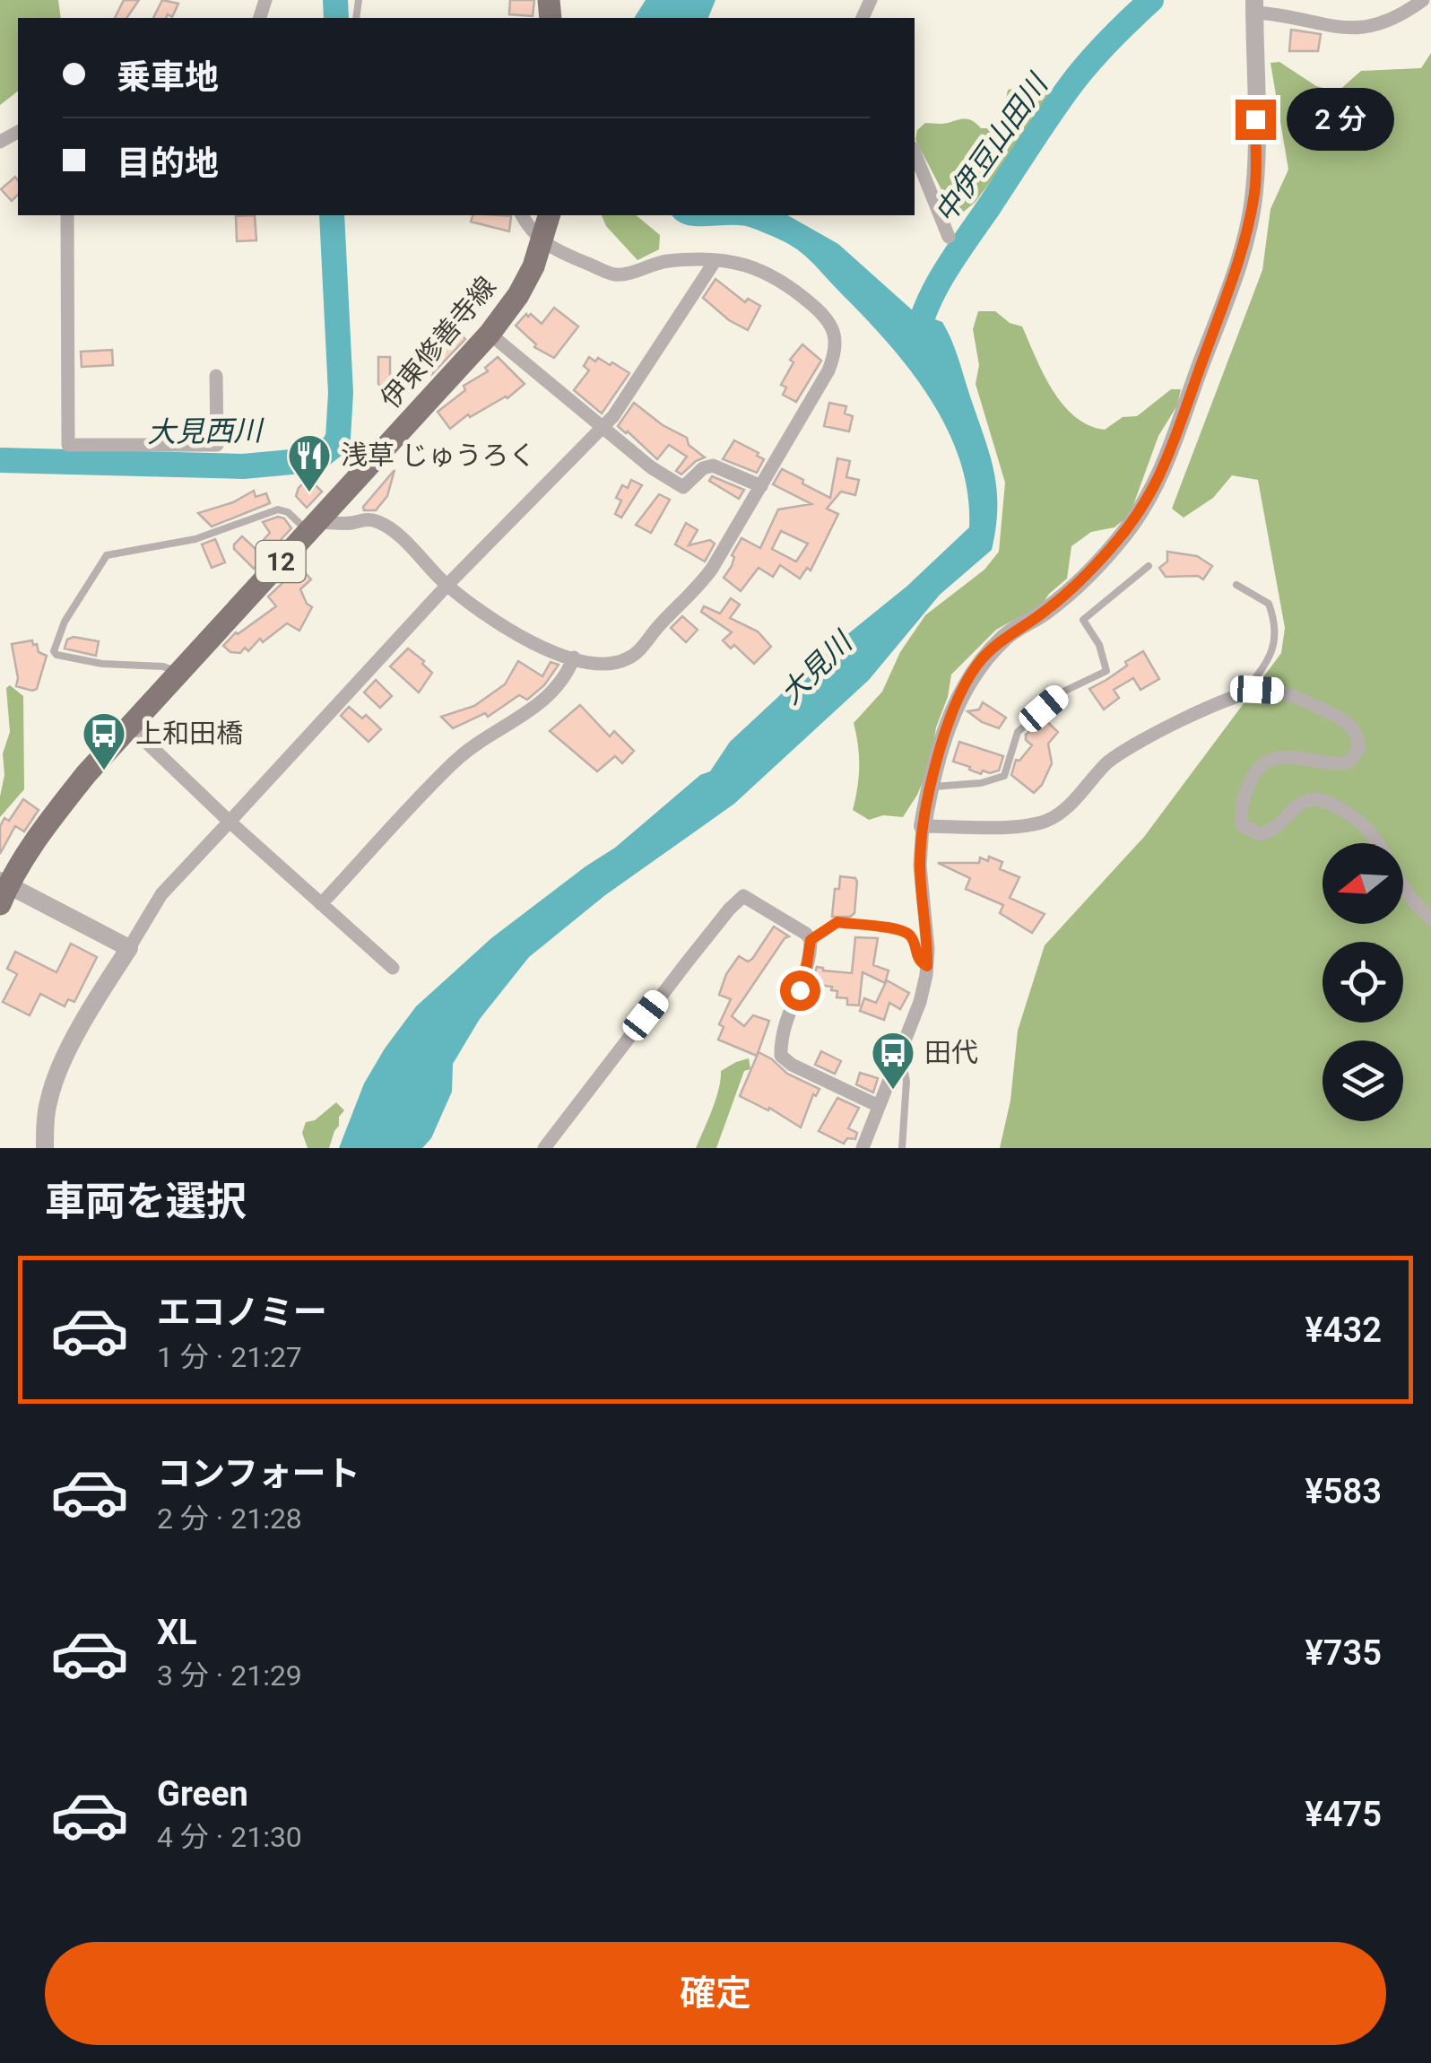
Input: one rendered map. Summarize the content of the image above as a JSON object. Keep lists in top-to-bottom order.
{
  "streets": {
    "main road": ["伊東修善寺線", "12"]
  },
  "water": ["中伊豆山田川", "大見西川", "大見川"],
  "places": {
    "restaurant": ["浅草 じゅうろく"],
    "bus stop": ["上和田橋", "田代"]
  },
  "north": "left",
  "page": {
    "banner": ["乗車地", "目的地"],
    "bubble": "2 分",
    "heading": "車両を選択",
    "list": [
      {
        "name": "エコノミー",
        "note": "1 分 · 21:27",
        "value": "¥432"
      },
      {
        "name": "コンフォート",
        "note": "2 分 · 21:28",
        "value": "¥583"
      },
      {
        "name": "XL",
        "note": "3 分 · 21:29",
        "value": "¥735"
      },
      {
        "name": "Green",
        "note": "4 分 · 21:30",
        "value": "¥475"
      }
    ],
    "buttons": "確定"
  }
}
